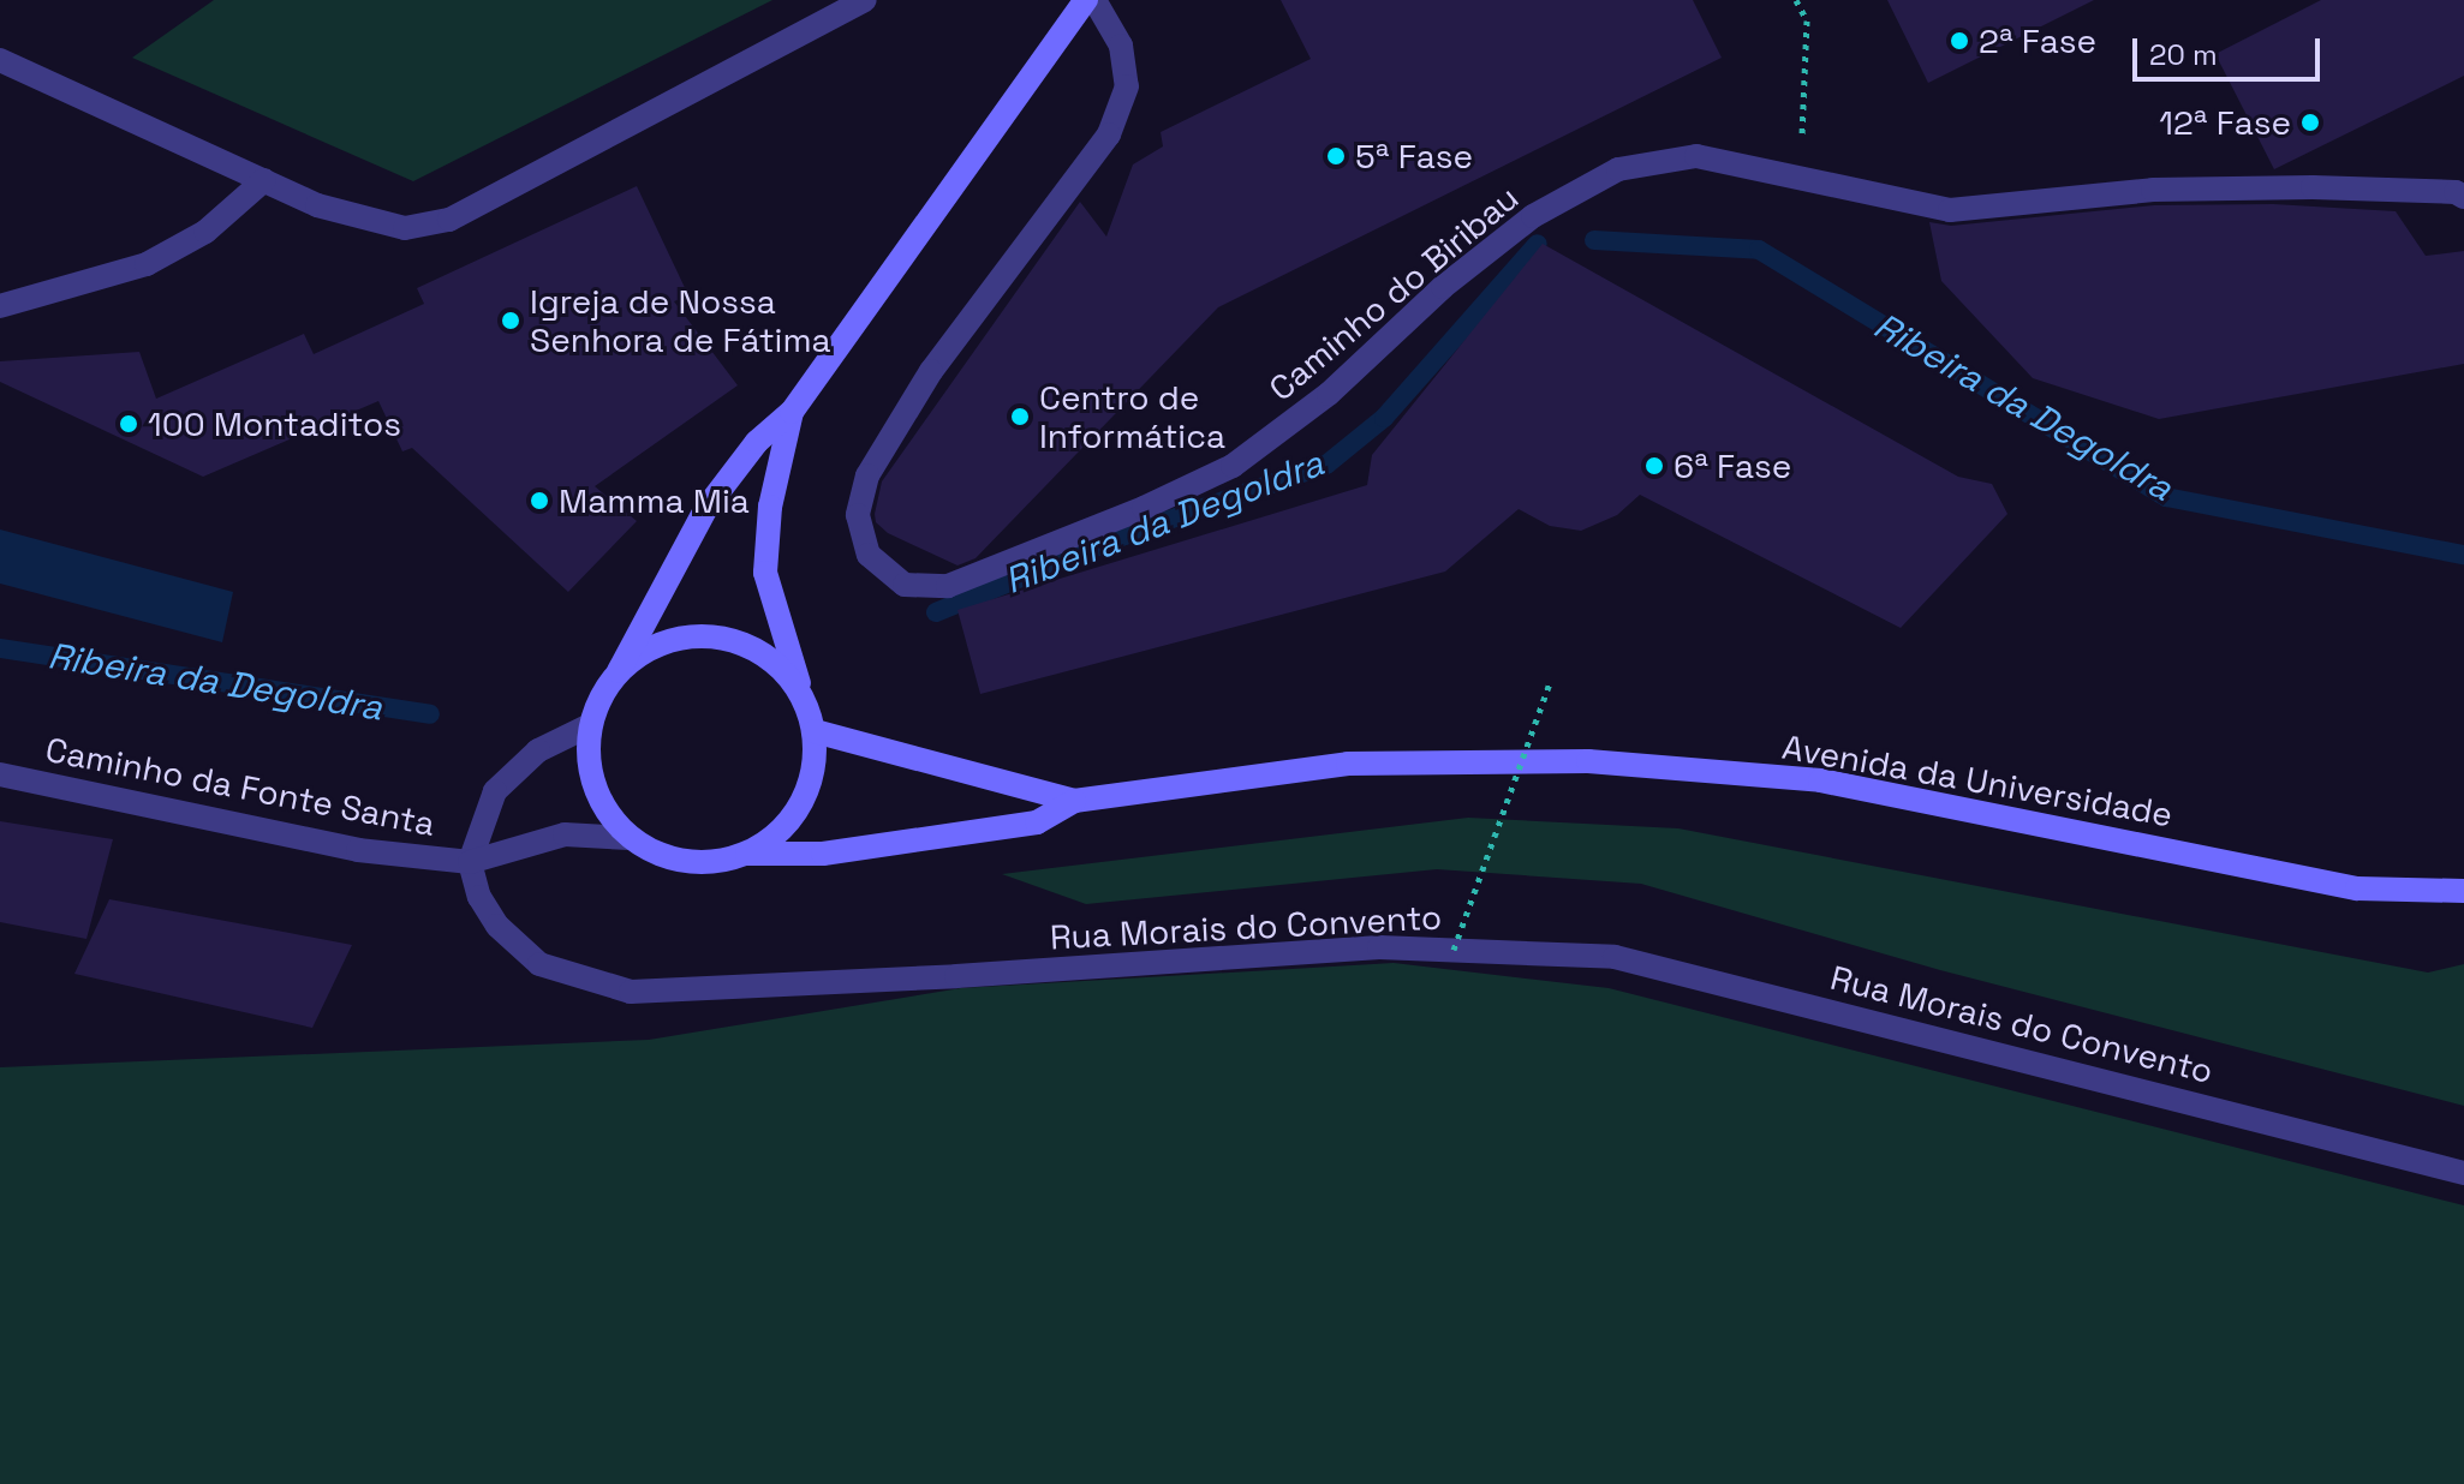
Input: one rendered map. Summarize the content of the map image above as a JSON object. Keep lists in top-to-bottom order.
{
  "streets": {
    "main road": ["Avenida da Universidade"],
    "street": ["Caminho do Biribau", "Caminho da Fonte Santa", "Rua Morais do Convento"]
  },
  "crossings": [
    ["Caminho da Fonte Santa", "Rua Morais do Convento"]
  ],
  "water": ["Ribeira da Degoldra"],
  "places": [
    "2ª Fase",
    "12ª Fase",
    "5ª Fase",
    "Igreja de Nossa Senhora de Fátima",
    "Centro de Informática",
    "100 Montaditos",
    "6ª Fase",
    "Mamma Mia"
  ],
  "scale_bar": "20 m"
}
